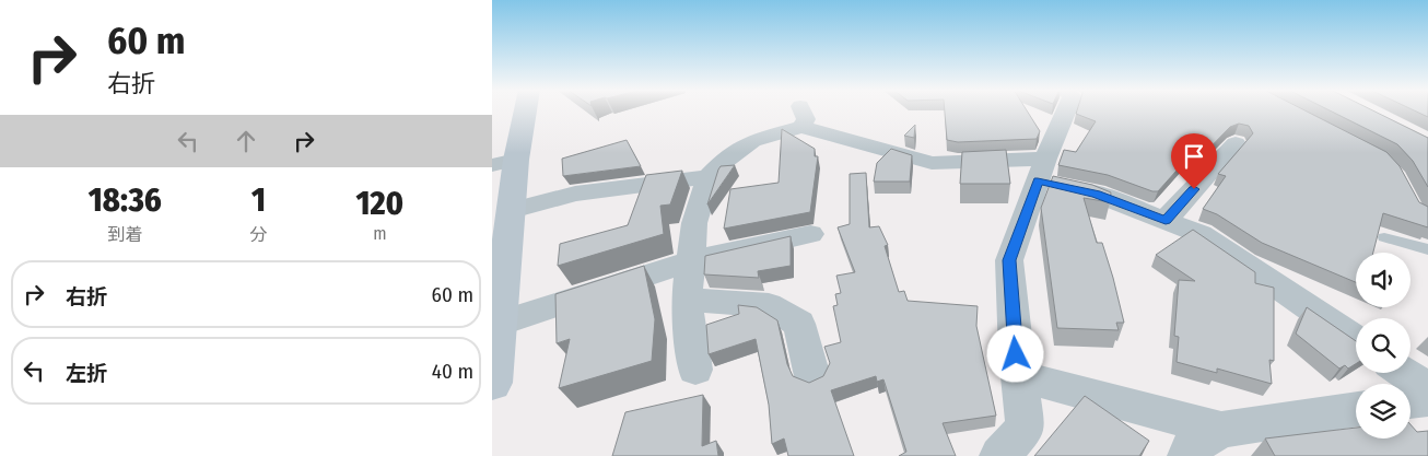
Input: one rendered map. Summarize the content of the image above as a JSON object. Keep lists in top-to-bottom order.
{
  "page": {
    "turn": ["60 m", "右折"],
    "eta": [
      "18:36",
      "到着",
      "1",
      "分",
      "120",
      "m"
    ],
    "list": [
      {
        "name": "右折",
        "value": "60 m"
      },
      {
        "name": "左折",
        "value": "40 m"
      }
    ]
  }
}
